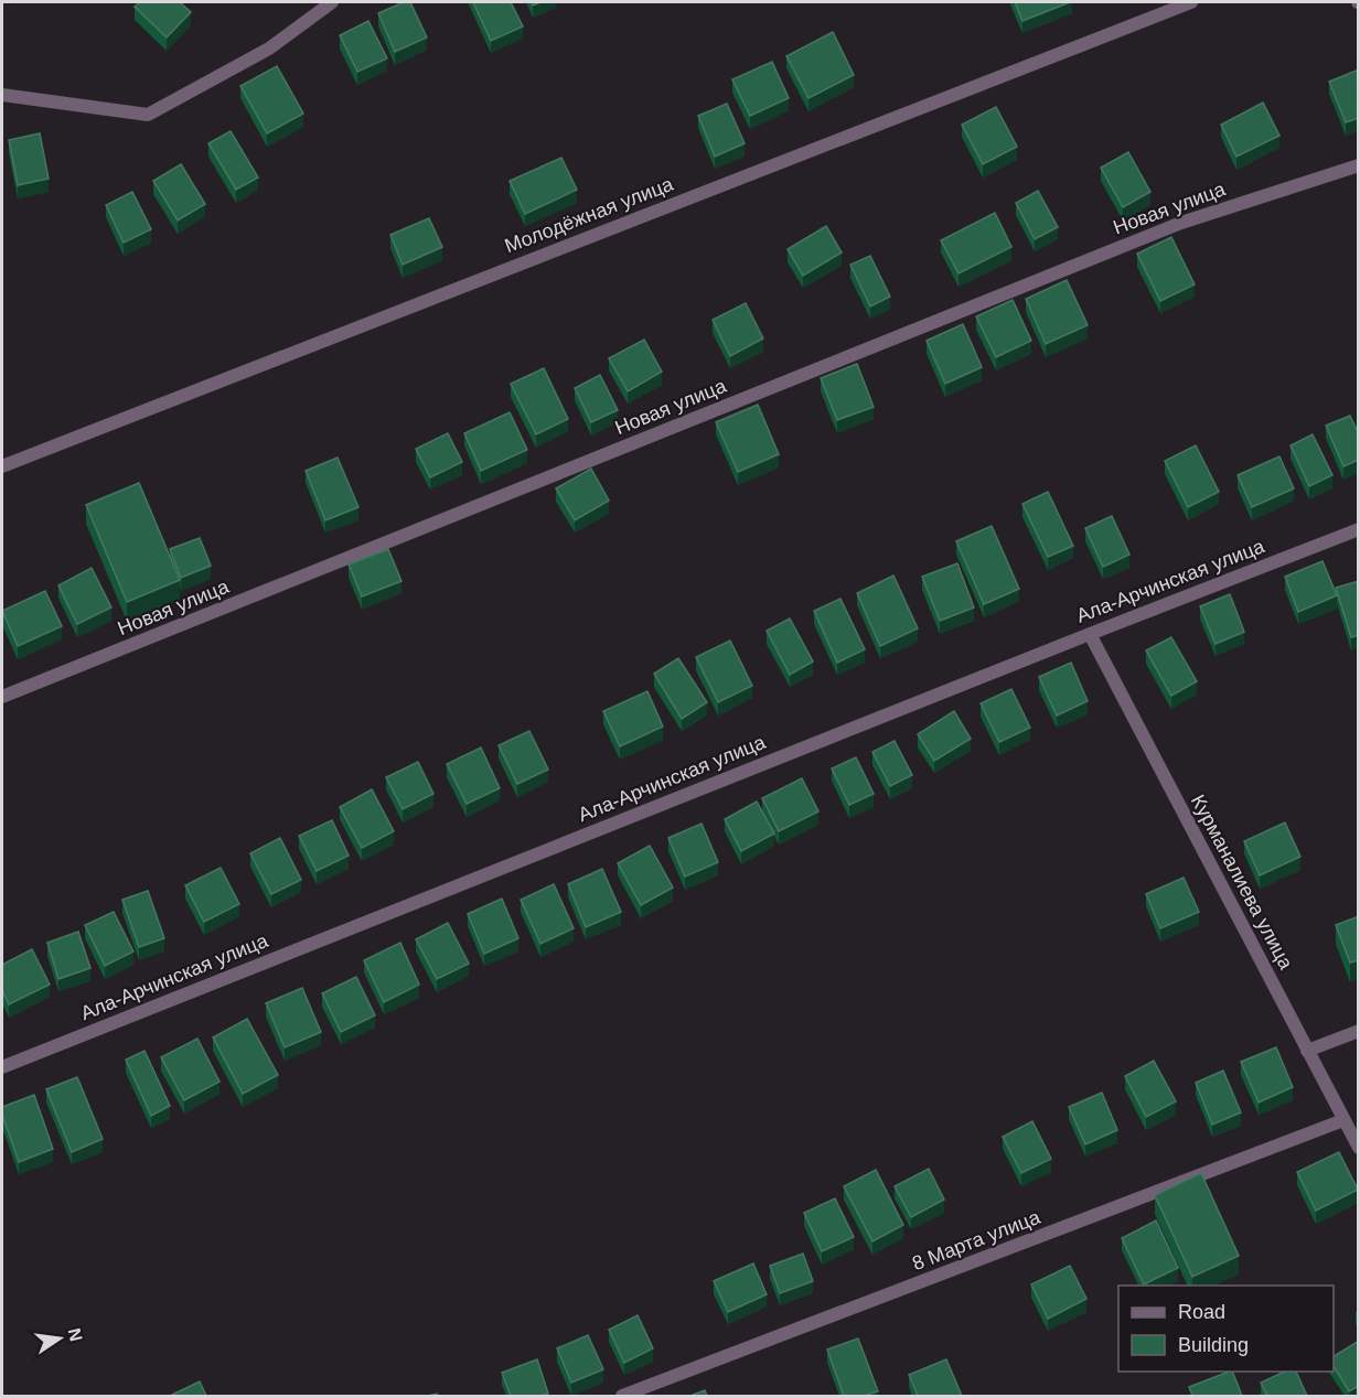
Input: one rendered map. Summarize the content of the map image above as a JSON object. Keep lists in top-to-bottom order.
{
  "streets": {
    "street": [
      "Новая улица",
      "Молодёжная улица",
      "Ала-Арчинская улица",
      "Курманалиева улица",
      "8 Марта улица"
    ]
  },
  "crossings": [
    ["Ала-Арчинская улица", "Курманалиева улица"],
    ["Курманалиева улица", "8 Марта улица"]
  ],
  "legend": ["Road", "Building"],
  "north": "right"
}
